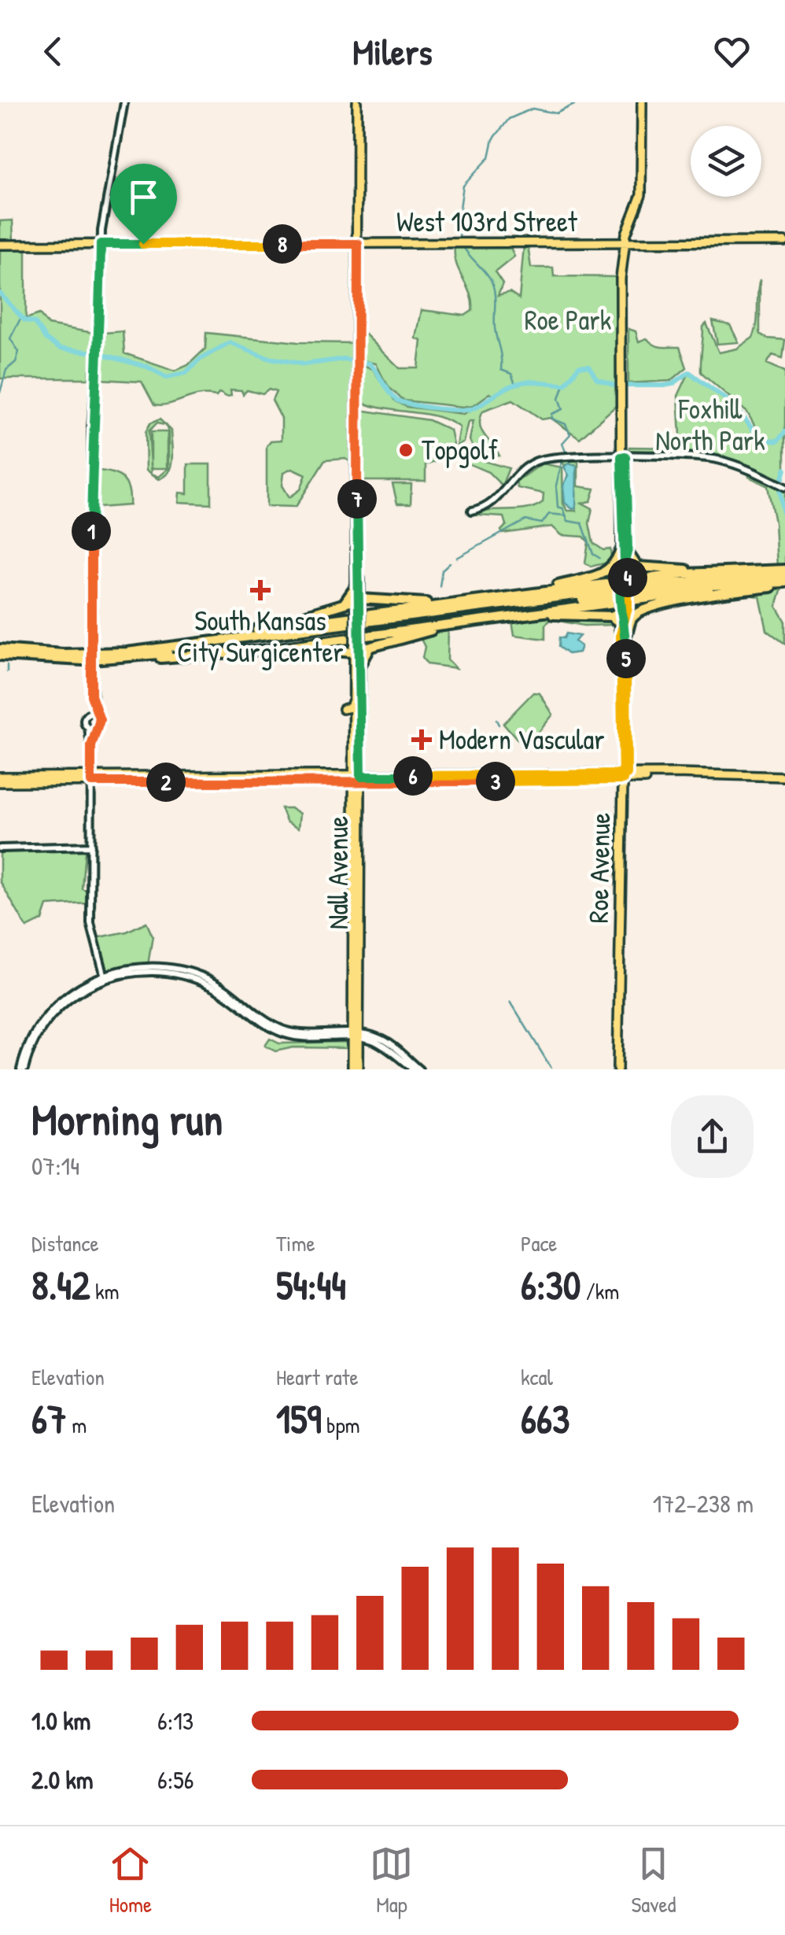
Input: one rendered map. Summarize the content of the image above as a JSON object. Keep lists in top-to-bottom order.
{
  "streets": {
    "main road": ["West 103rd Street", "Roe Avenue", "Nall Avenue"]
  },
  "crossings": [
    ["West 103rd Street", "Roe Avenue"],
    ["West 103rd Street", "Nall Avenue"]
  ],
  "parks": ["Roe Park", "Foxhill North Park"],
  "places": {
    "other": ["Topgolf"],
    "health": ["South Kansas City Surgicenter", "Modern Vascular"]
  },
  "page": {
    "header": "Milers",
    "pins": [
      "8",
      "7",
      "1",
      "4",
      "5",
      "6",
      "3",
      "2"
    ],
    "heading": ["Morning run", "07:14"],
    "stats": [
      ["Distance", "8.42 km"],
      ["Time", "54:44"],
      ["Pace", "6:30 /km"],
      ["Elevation", "67 m"],
      ["Heart rate", "159 bpm"],
      ["kcal", "663"]
    ],
    "chart": ["Elevation", "172–238 m"],
    "list": [
      {
        "name": "1.0 km",
        "note": "6:13"
      },
      {
        "name": "2.0 km",
        "note": "6:56"
      }
    ],
    "tabs": ["Home", "Map", "Saved"]
  }
}
